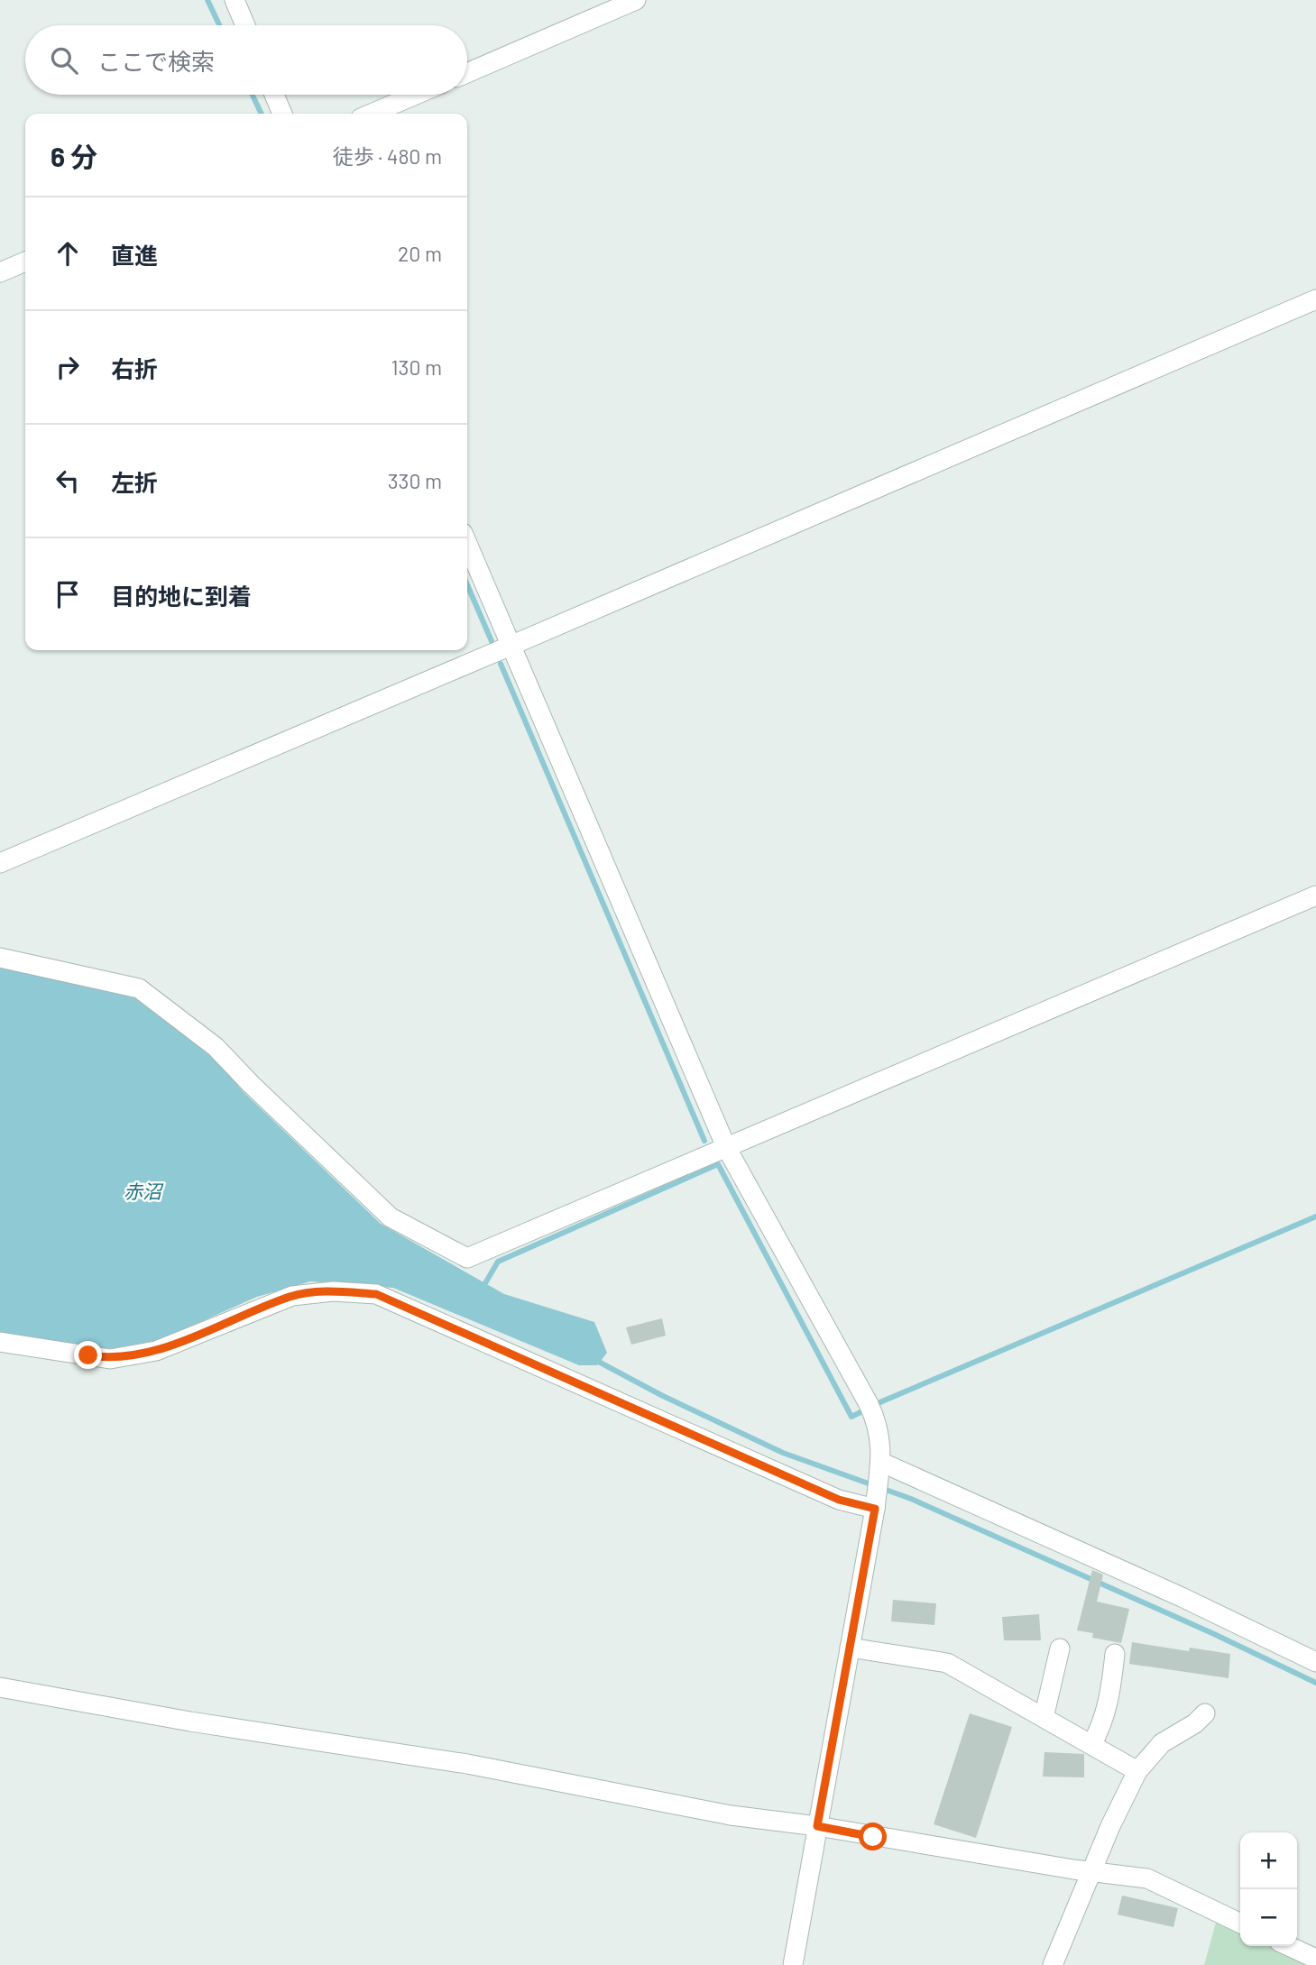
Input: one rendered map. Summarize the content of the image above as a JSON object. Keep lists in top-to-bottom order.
{
  "water": ["赤沼"],
  "page": {
    "search": "ここで検索",
    "heading": ["6 分", "徒歩 · 480 m"],
    "list": [
      ["直進", "20 m"],
      ["右折", "130 m"],
      ["左折", "330 m"],
      "目的地に到着"
    ],
    "map_buttons": ["+", "−"]
  }
}
